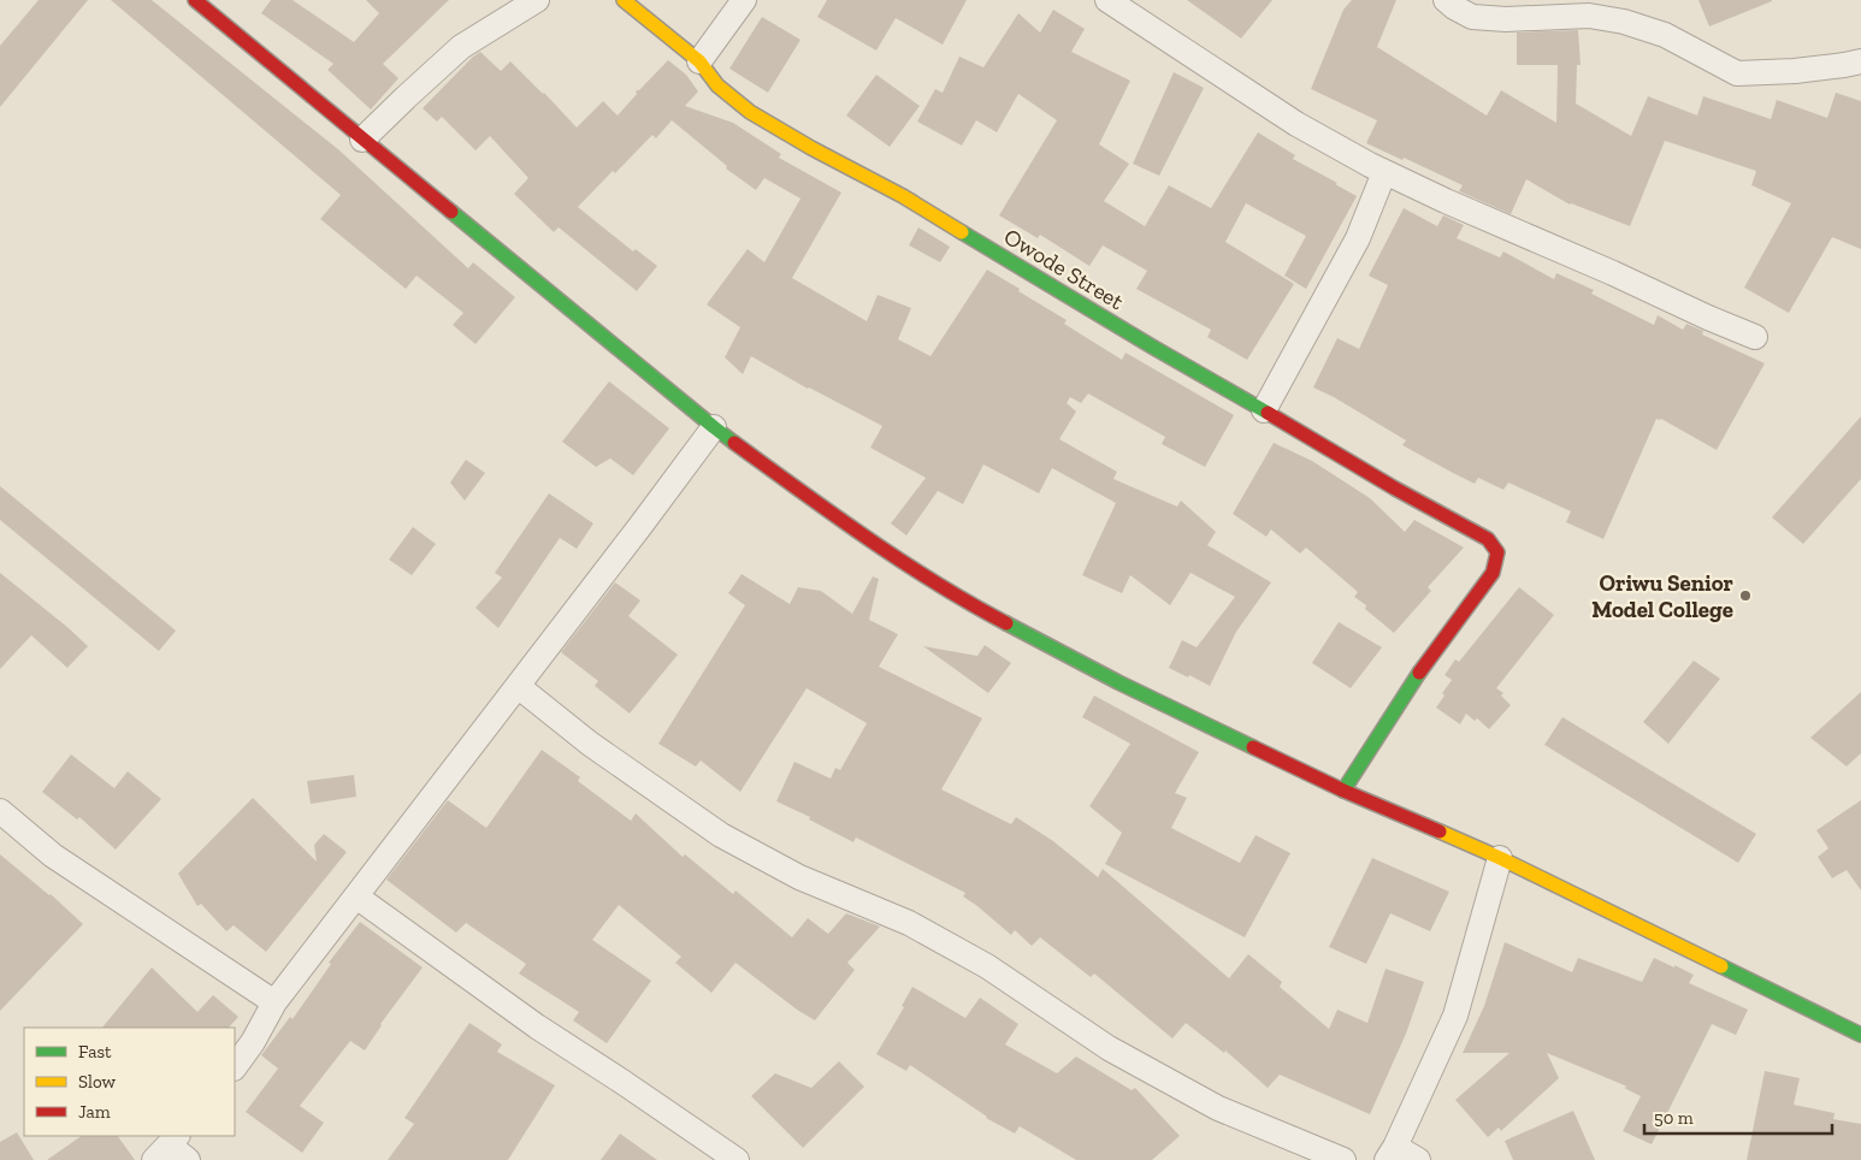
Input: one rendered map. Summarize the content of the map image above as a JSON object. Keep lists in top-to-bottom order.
{
  "streets": {
    "main road": ["Owode Street"]
  },
  "places": ["Oriwu Senior Model College"],
  "legend": ["Fast", "Slow", "Jam"],
  "scale_bar": "50 m"
}
